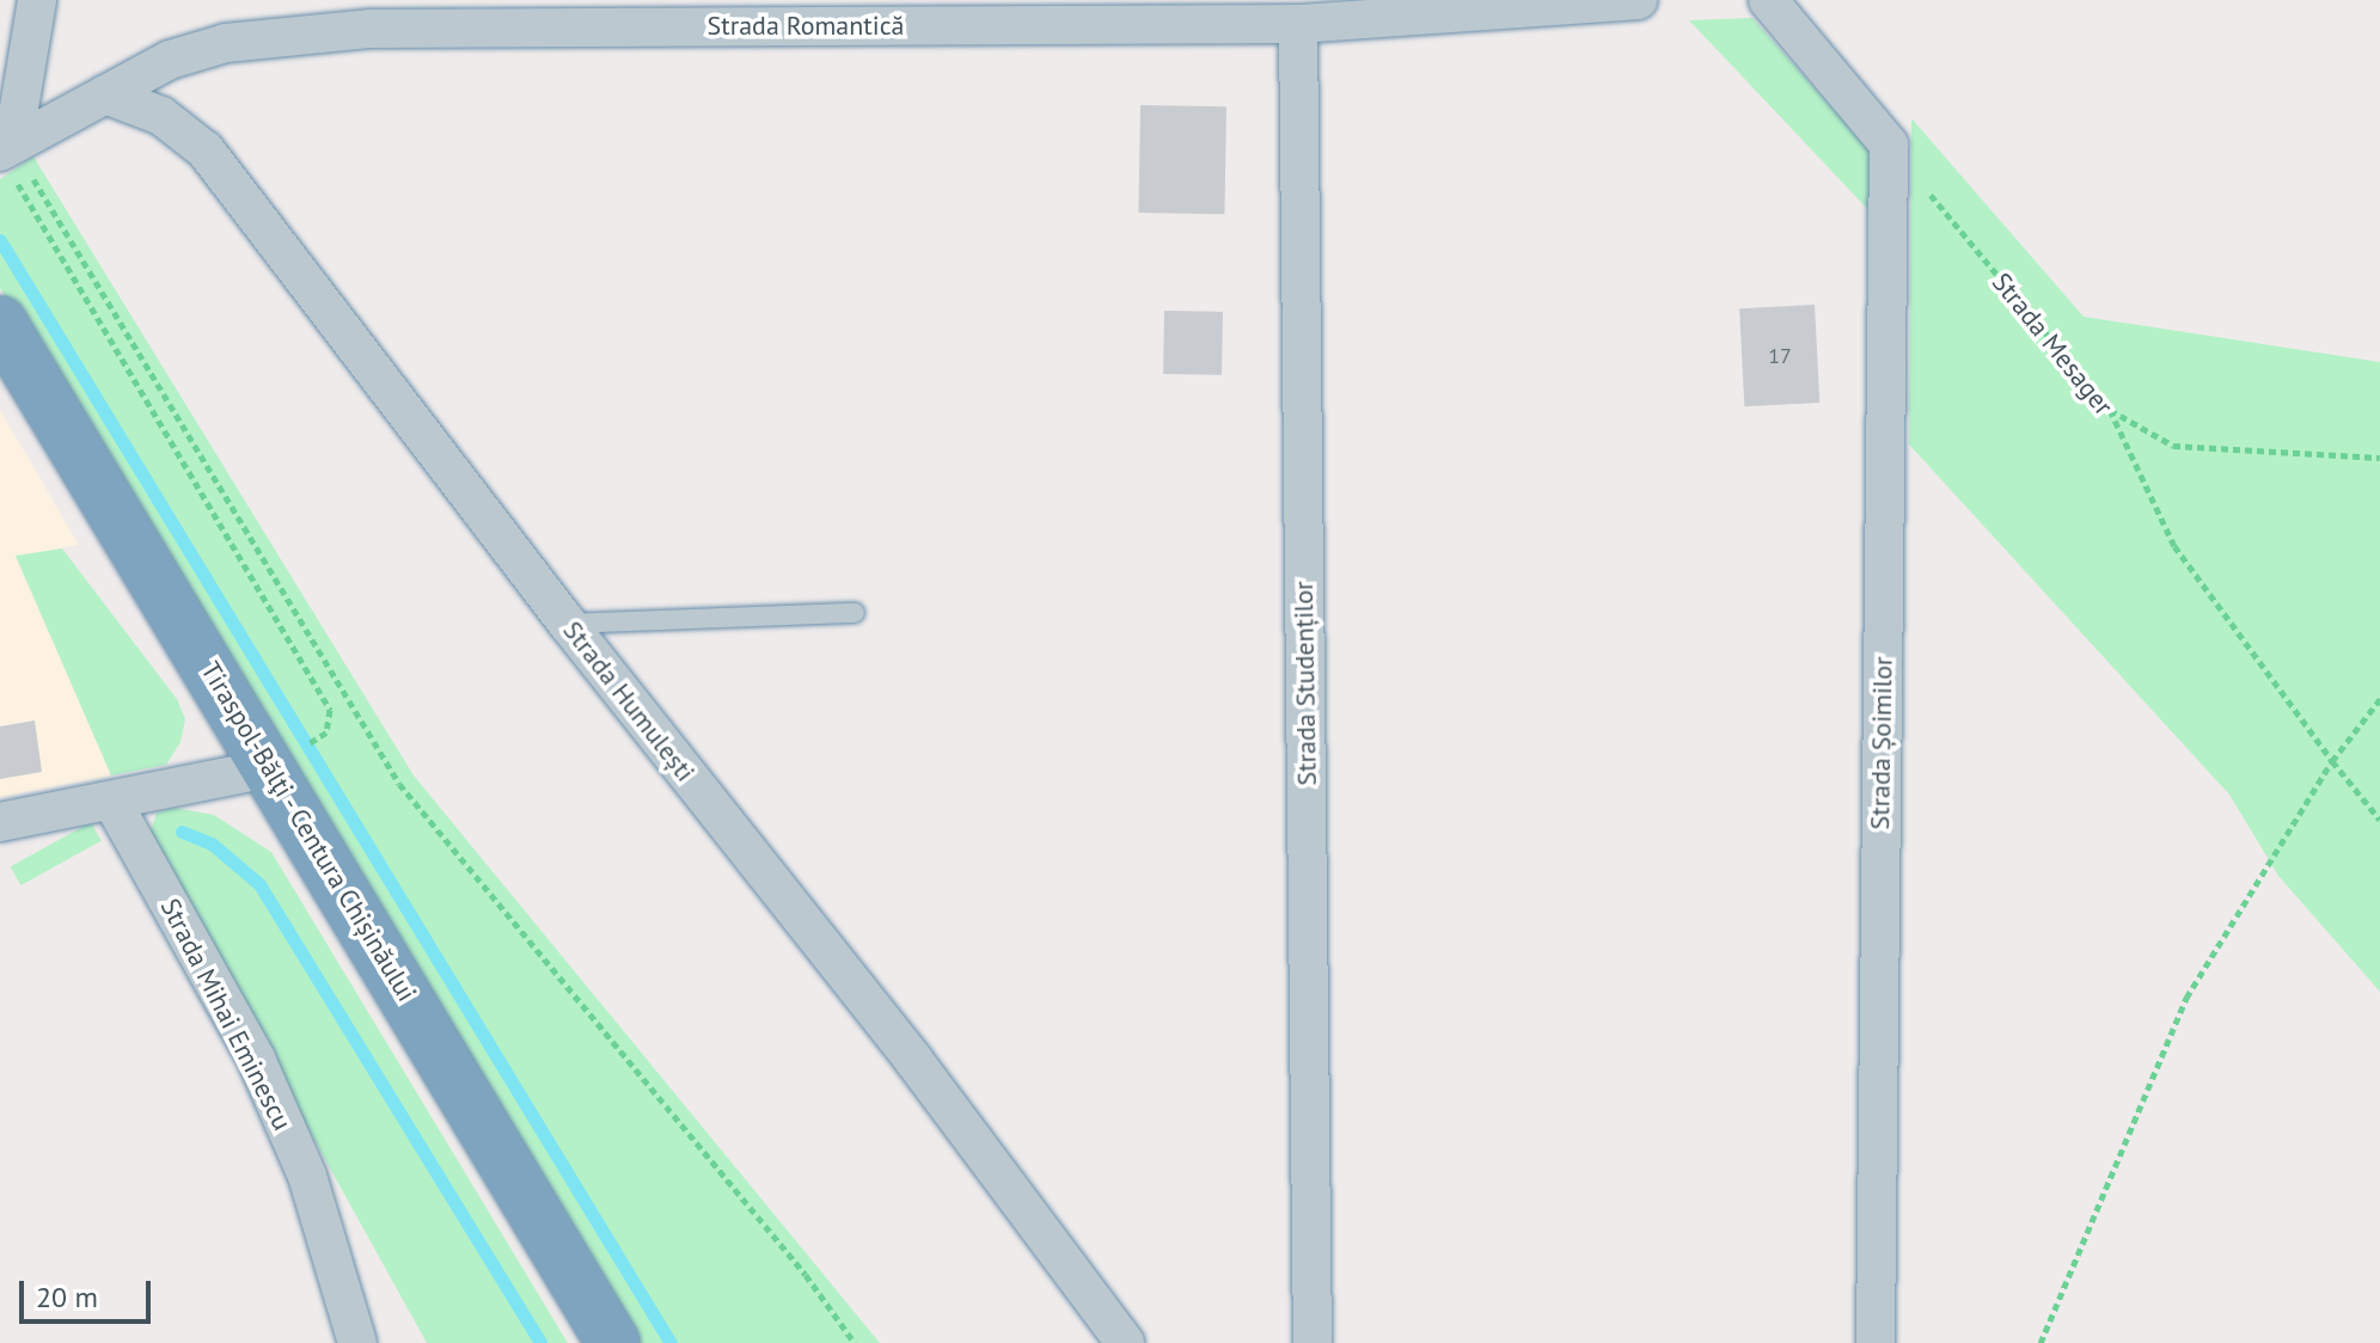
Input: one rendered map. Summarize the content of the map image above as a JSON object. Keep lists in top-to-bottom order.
{
  "streets": {
    "highway": ["Tiraspol-Bălţi - Centura Chișinăului"],
    "street": [
      "Strada Romantică",
      "Strada Studenților",
      "Strada Humulești",
      "Strada Șoimilor",
      "Strada Mihai Eminescu"
    ],
    "path": ["Strada Mesager"]
  },
  "crossings": [
    ["Strada Romantică", "Strada Studenților"],
    ["Strada Romantică", "Strada Humulești"],
    ["Strada Mesager", "Strada Șoimilor"]
  ],
  "house_numbers": ["17"],
  "scale_bar": "20 m"
}
